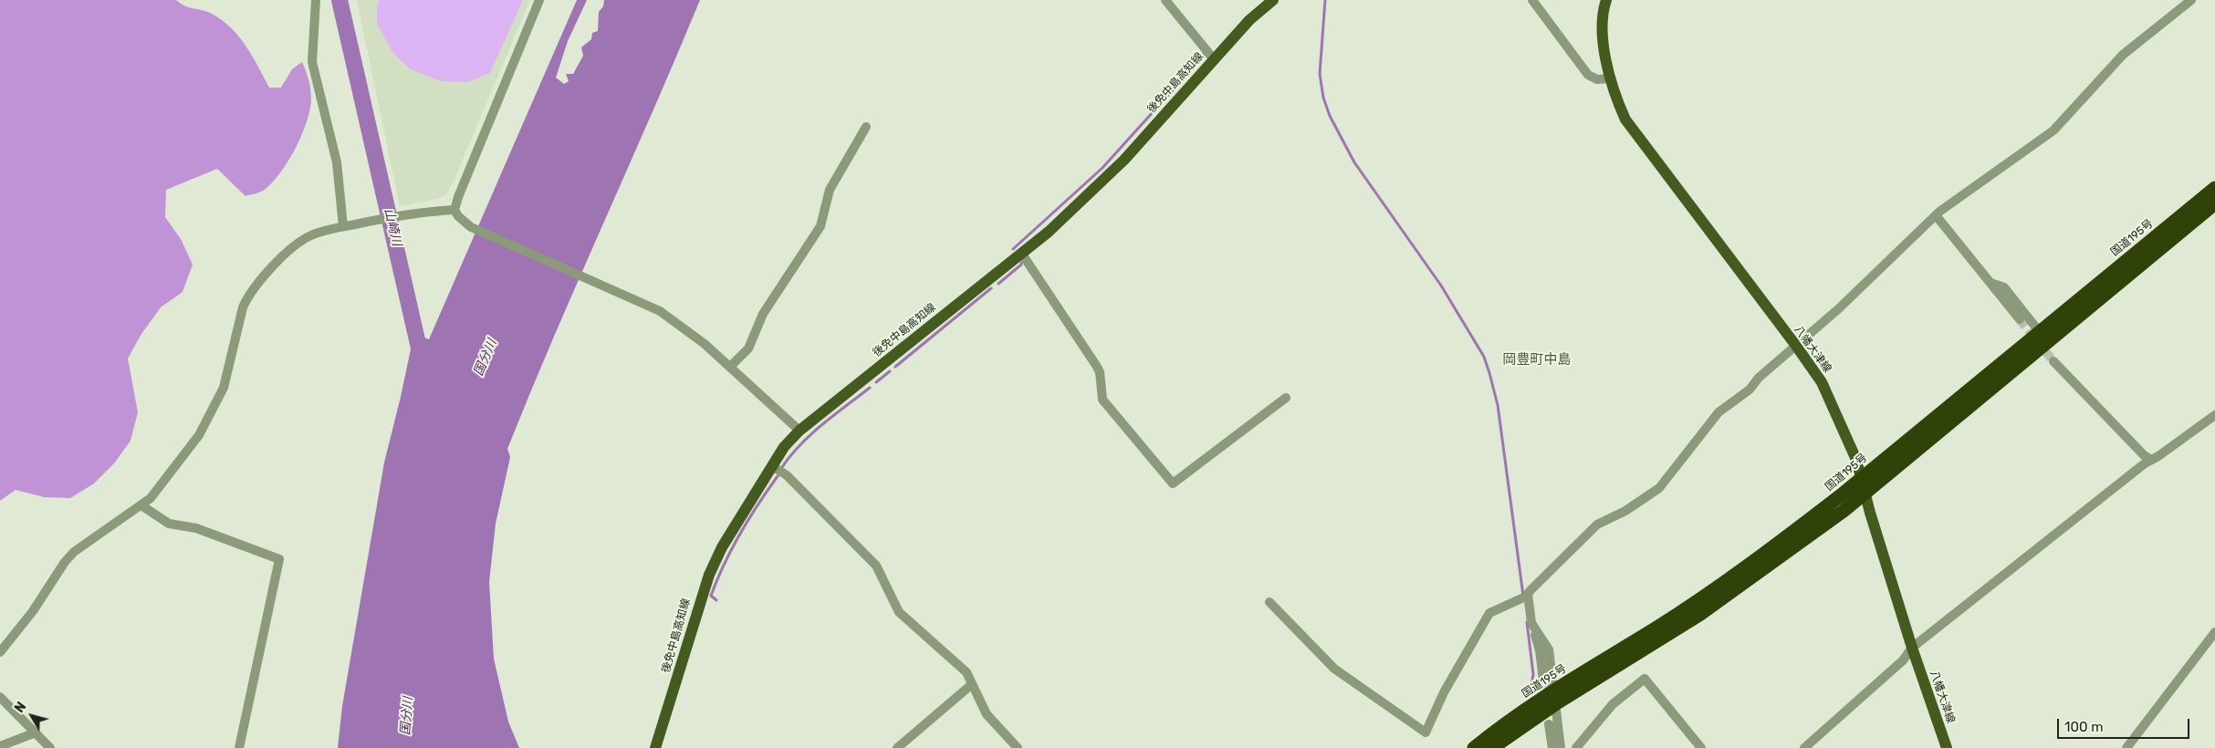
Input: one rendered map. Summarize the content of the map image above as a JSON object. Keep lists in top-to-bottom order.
{
  "streets": {
    "highway": ["国道195号"],
    "main road": ["後免中島高知線", "八幡大津線"]
  },
  "crossings": [
    ["国道195号", "八幡大津線"]
  ],
  "districts": ["岡豊町中島"],
  "water": ["山崎川", "国分川"],
  "scale_bar": "100 m",
  "north": "top left"
}
